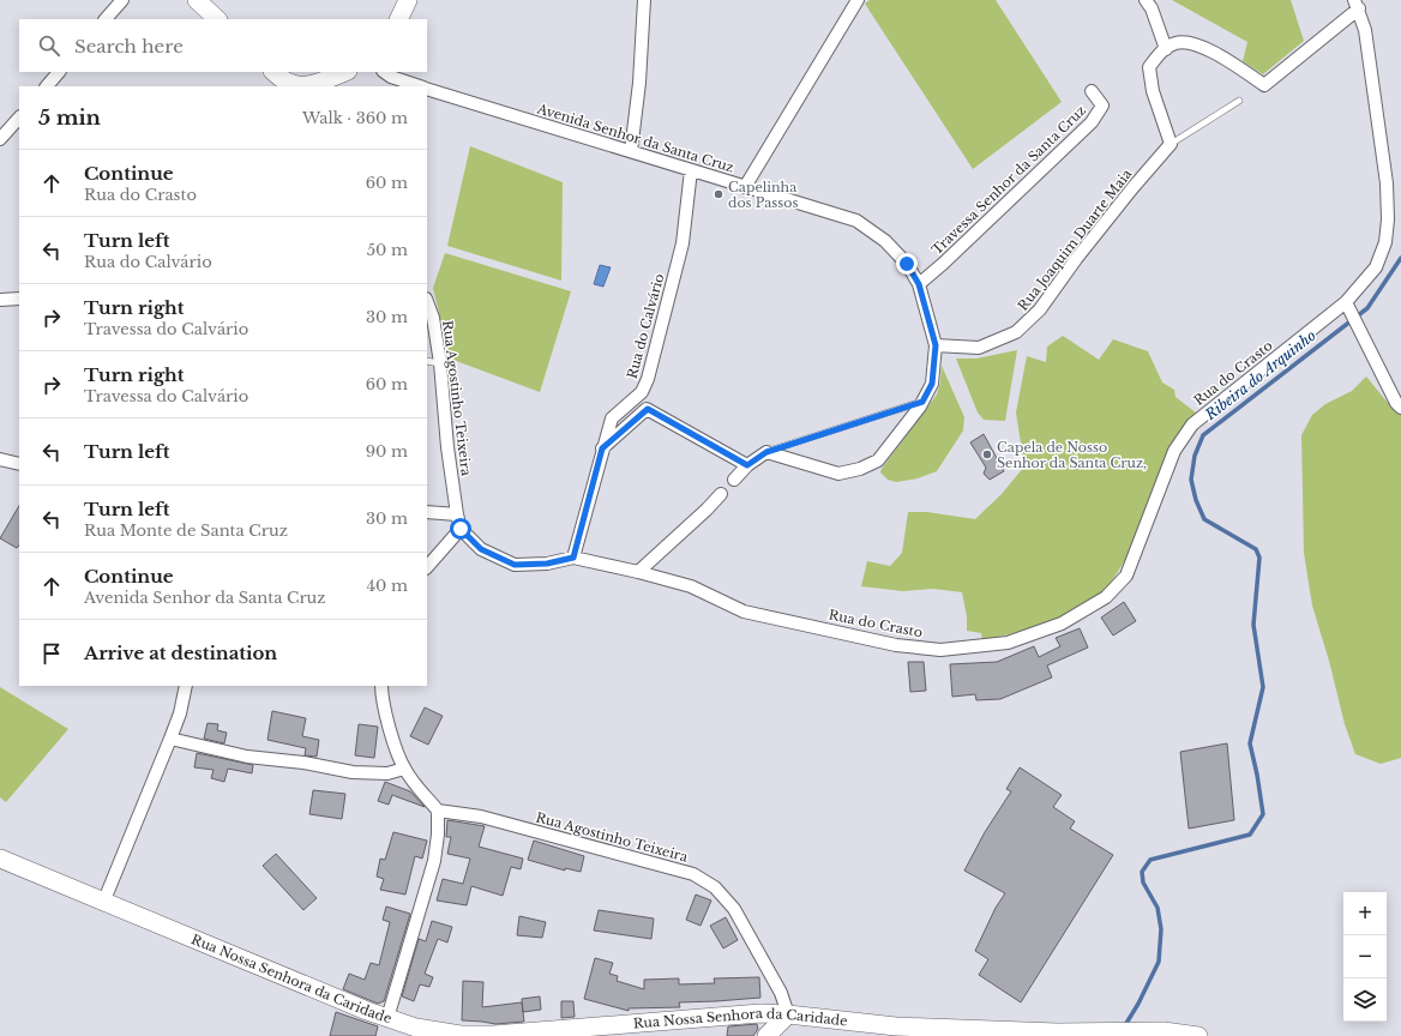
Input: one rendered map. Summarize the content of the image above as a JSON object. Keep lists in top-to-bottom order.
{
  "streets": {
    "street": [
      "Avenida Senhor da Santa Cruz",
      "Travessa Senhor da Santa Cruz",
      "Rua Joaquim Duarte Maia",
      "Rua do Calvário",
      "Rua do Crasto",
      "Rua Agostinho Teixeira",
      "Rua Nossa Senhora da Caridade"
    ]
  },
  "crossings": [
    ["Avenida Senhor da Santa Cruz", "Travessa Senhor da Santa Cruz"],
    ["Avenida Senhor da Santa Cruz", "Rua Joaquim Duarte Maia"],
    ["Avenida Senhor da Santa Cruz", "Rua do Calvário"],
    ["Rua do Calvário", "Rua do Crasto"],
    ["Rua do Crasto", "Rua Agostinho Teixeira"],
    ["Rua Agostinho Teixeira", "Rua Nossa Senhora da Caridade"]
  ],
  "water": ["Ribeira do Arquinho"],
  "places": ["Capelinha dos Passos", "Capela de Nosso Senhor da Santa Cruz,"],
  "page": {
    "search": "Search here",
    "heading": ["5 min", "Walk · 360 m"],
    "list": [
      ["Continue", "Rua do Crasto", "60 m"],
      ["Turn left", "Rua do Calvário", "50 m"],
      ["Turn right", "Travessa do Calvário", "30 m"],
      ["Turn right", "Travessa do Calvário", "60 m"],
      ["Turn left", "90 m"],
      ["Turn left", "Rua Monte de Santa Cruz", "30 m"],
      ["Continue", "Avenida Senhor da Santa Cruz", "40 m"],
      "Arrive at destination"
    ],
    "map_buttons": ["+", "−"]
  }
}
